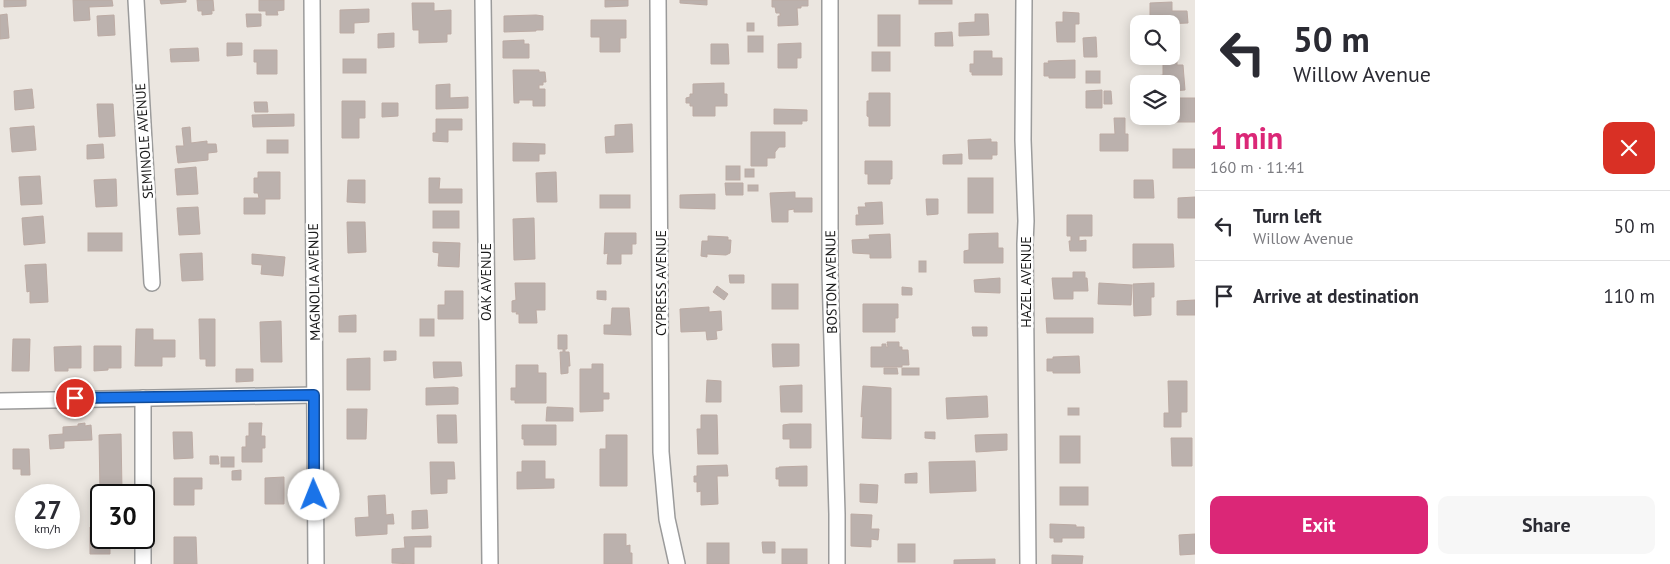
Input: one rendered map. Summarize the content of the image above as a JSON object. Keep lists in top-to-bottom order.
{
  "streets": {
    "street": [
      "SEMINOLE AVENUE",
      "MAGNOLIA AVENUE",
      "OAK AVENUE",
      "BOSTON AVENUE",
      "HAZEL AVENUE",
      "CYPRESS AVENUE"
    ]
  },
  "page": {
    "turn": ["50 m", "Willow Avenue"],
    "heading": ["1 min", "160 m · 11:41"],
    "list": [
      {
        "name": "Turn left",
        "note": "Willow Avenue",
        "value": "50 m"
      },
      {
        "name": "Arrive at destination",
        "value": "110 m"
      }
    ],
    "speed": "27 km/h",
    "limit": "30",
    "buttons": ["Exit", "Share"]
  }
}
